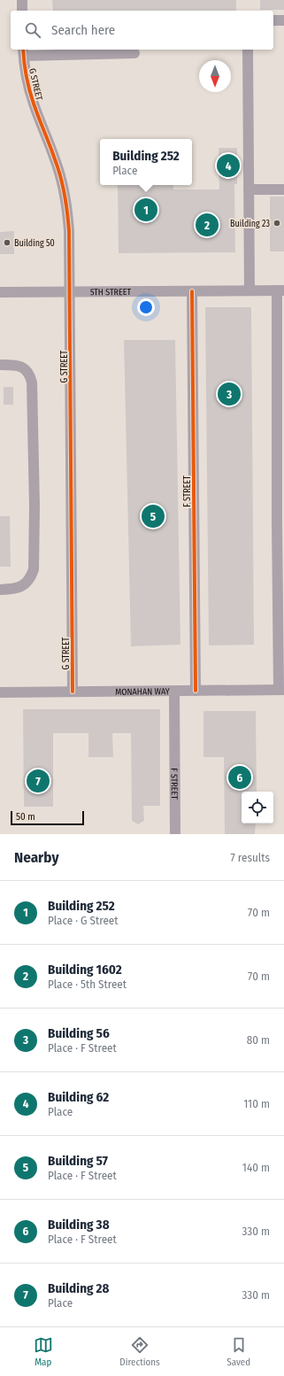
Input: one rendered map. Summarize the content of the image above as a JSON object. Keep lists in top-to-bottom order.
{
  "streets": {
    "street": [
      "G STREET",
      "5TH STREET",
      "F STREET",
      "MONAHAN WAY"
    ]
  },
  "crossings": [
    ["G STREET", "5TH STREET"],
    ["G STREET", "MONAHAN WAY"],
    ["5TH STREET", "F STREET"],
    ["F STREET", "MONAHAN WAY"]
  ],
  "places": ["Building 23", "Building 50"],
  "scale_bar": "50 m",
  "north": "bottom",
  "page": {
    "search": "Search here",
    "popup": ["Building 252", "Place"],
    "pins": [
      "4",
      "1",
      "2",
      "3",
      "5",
      "6",
      "7"
    ],
    "scale": "50 m",
    "heading": ["Nearby", "7 results"],
    "list": [
      {
        "mark": "1",
        "name": "Building 252",
        "note": "Place · G Street",
        "value": "70 m"
      },
      {
        "mark": "2",
        "name": "Building 1602",
        "note": "Place · 5th Street",
        "value": "70 m"
      },
      {
        "mark": "3",
        "name": "Building 56",
        "note": "Place · F Street",
        "value": "80 m"
      },
      {
        "mark": "4",
        "name": "Building 62",
        "note": "Place",
        "value": "110 m"
      },
      {
        "mark": "5",
        "name": "Building 57",
        "note": "Place · F Street",
        "value": "140 m"
      },
      {
        "mark": "6",
        "name": "Building 38",
        "note": "Place · F Street",
        "value": "330 m"
      },
      {
        "mark": "7",
        "name": "Building 28",
        "note": "Place",
        "value": "330 m"
      }
    ],
    "nav": ["Map", "Directions", "Saved"]
  }
}
